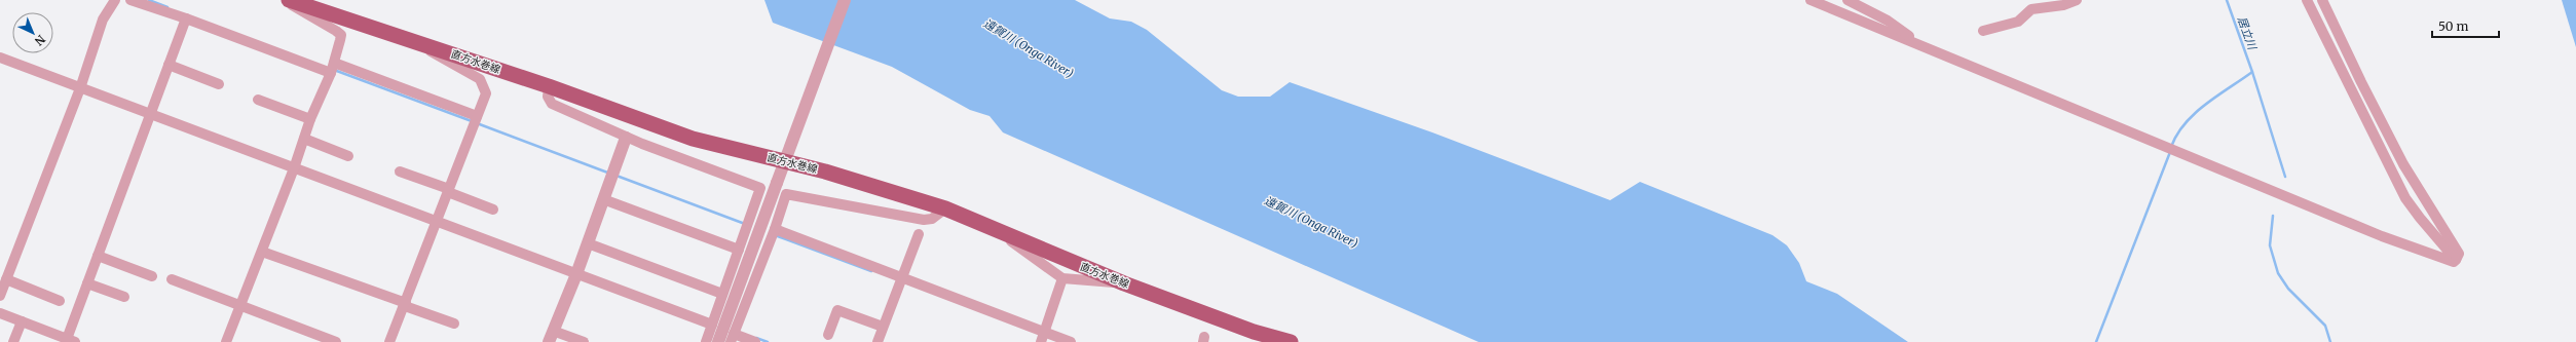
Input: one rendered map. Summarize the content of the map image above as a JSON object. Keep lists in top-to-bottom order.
{
  "streets": {
    "main road": ["直方水巻線"]
  },
  "water": ["居立川", "遠賀川 (Onga River)"],
  "scale_bar": "50 m",
  "north": "bottom right"
}
